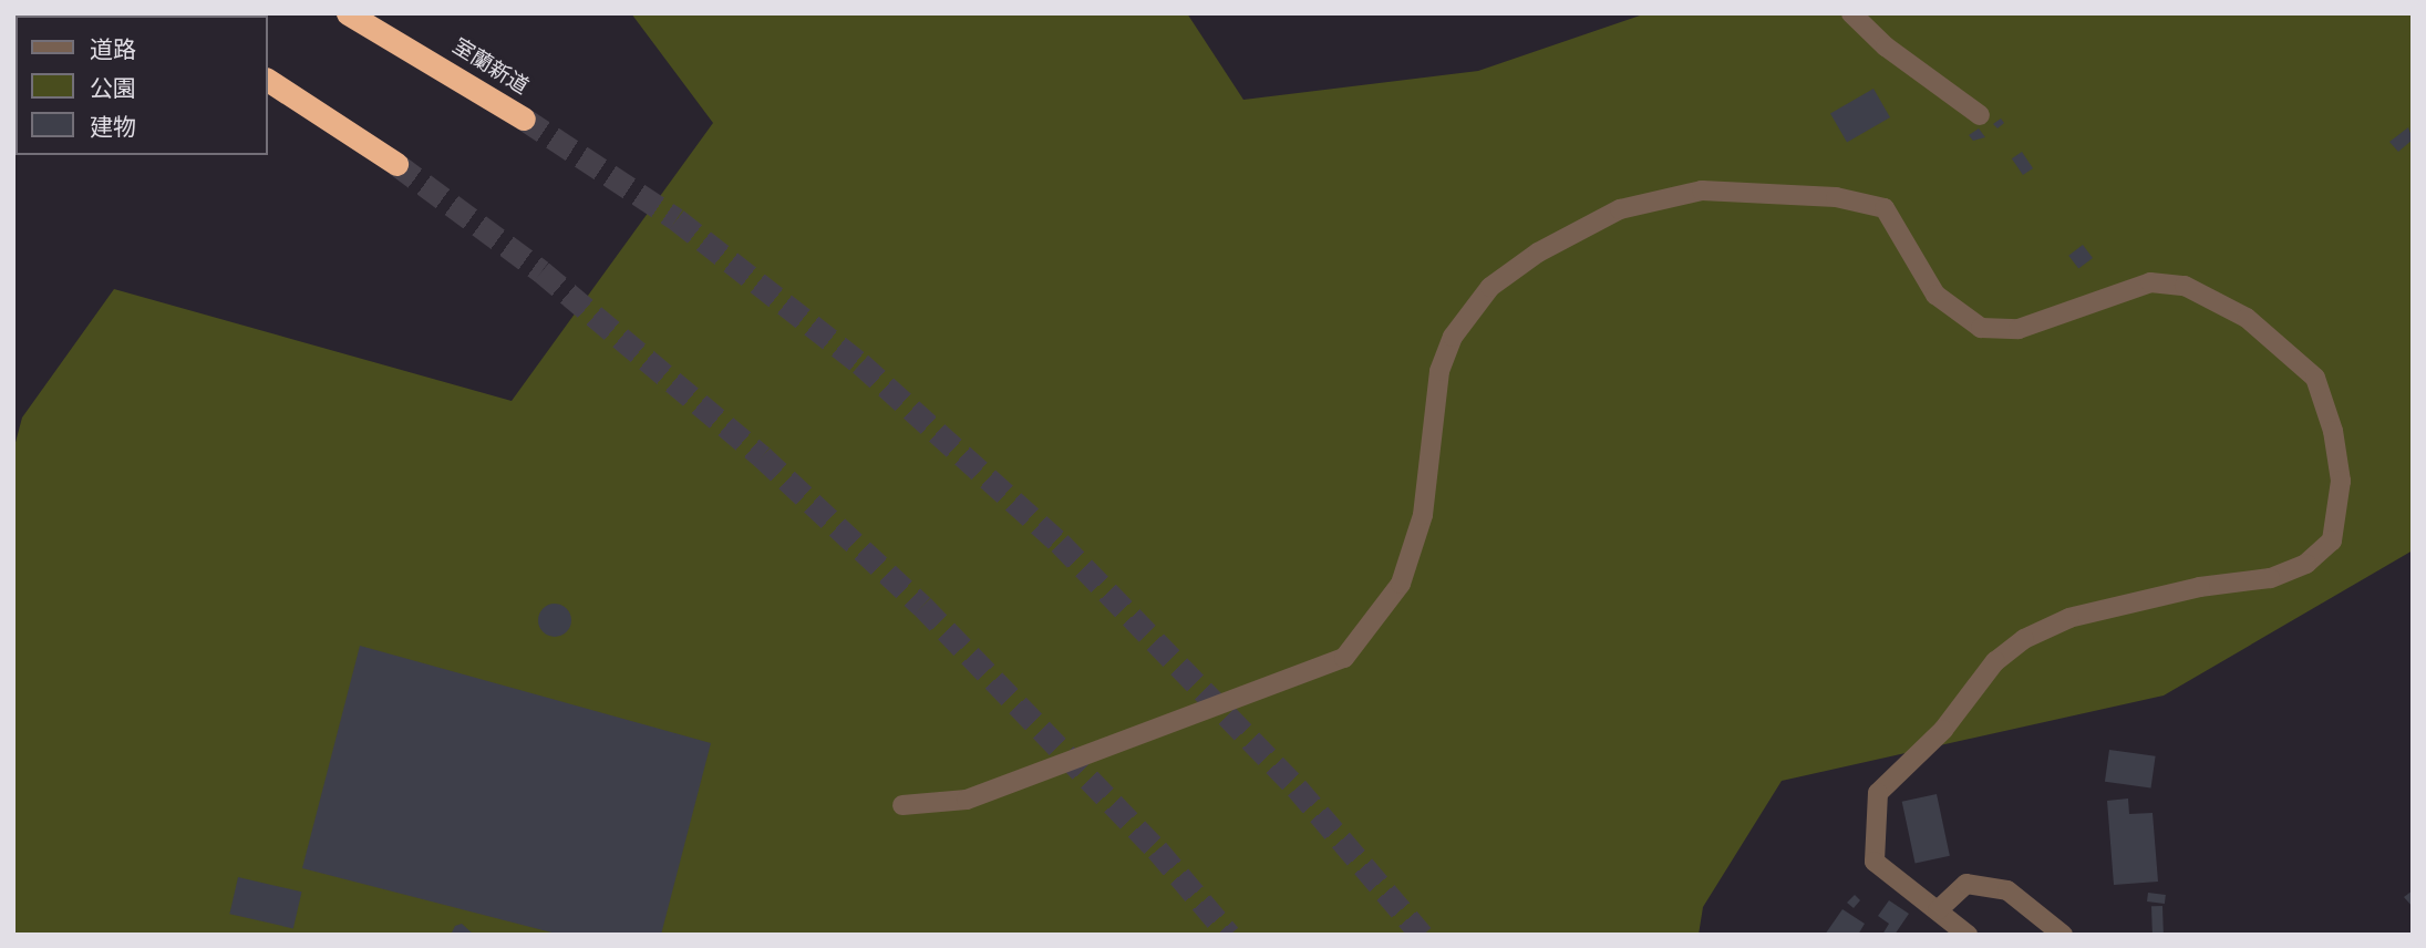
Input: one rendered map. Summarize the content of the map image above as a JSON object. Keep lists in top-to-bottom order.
{
  "streets": {
    "highway": ["室蘭新道"]
  },
  "legend": ["道路", "公園", "建物"]
}
